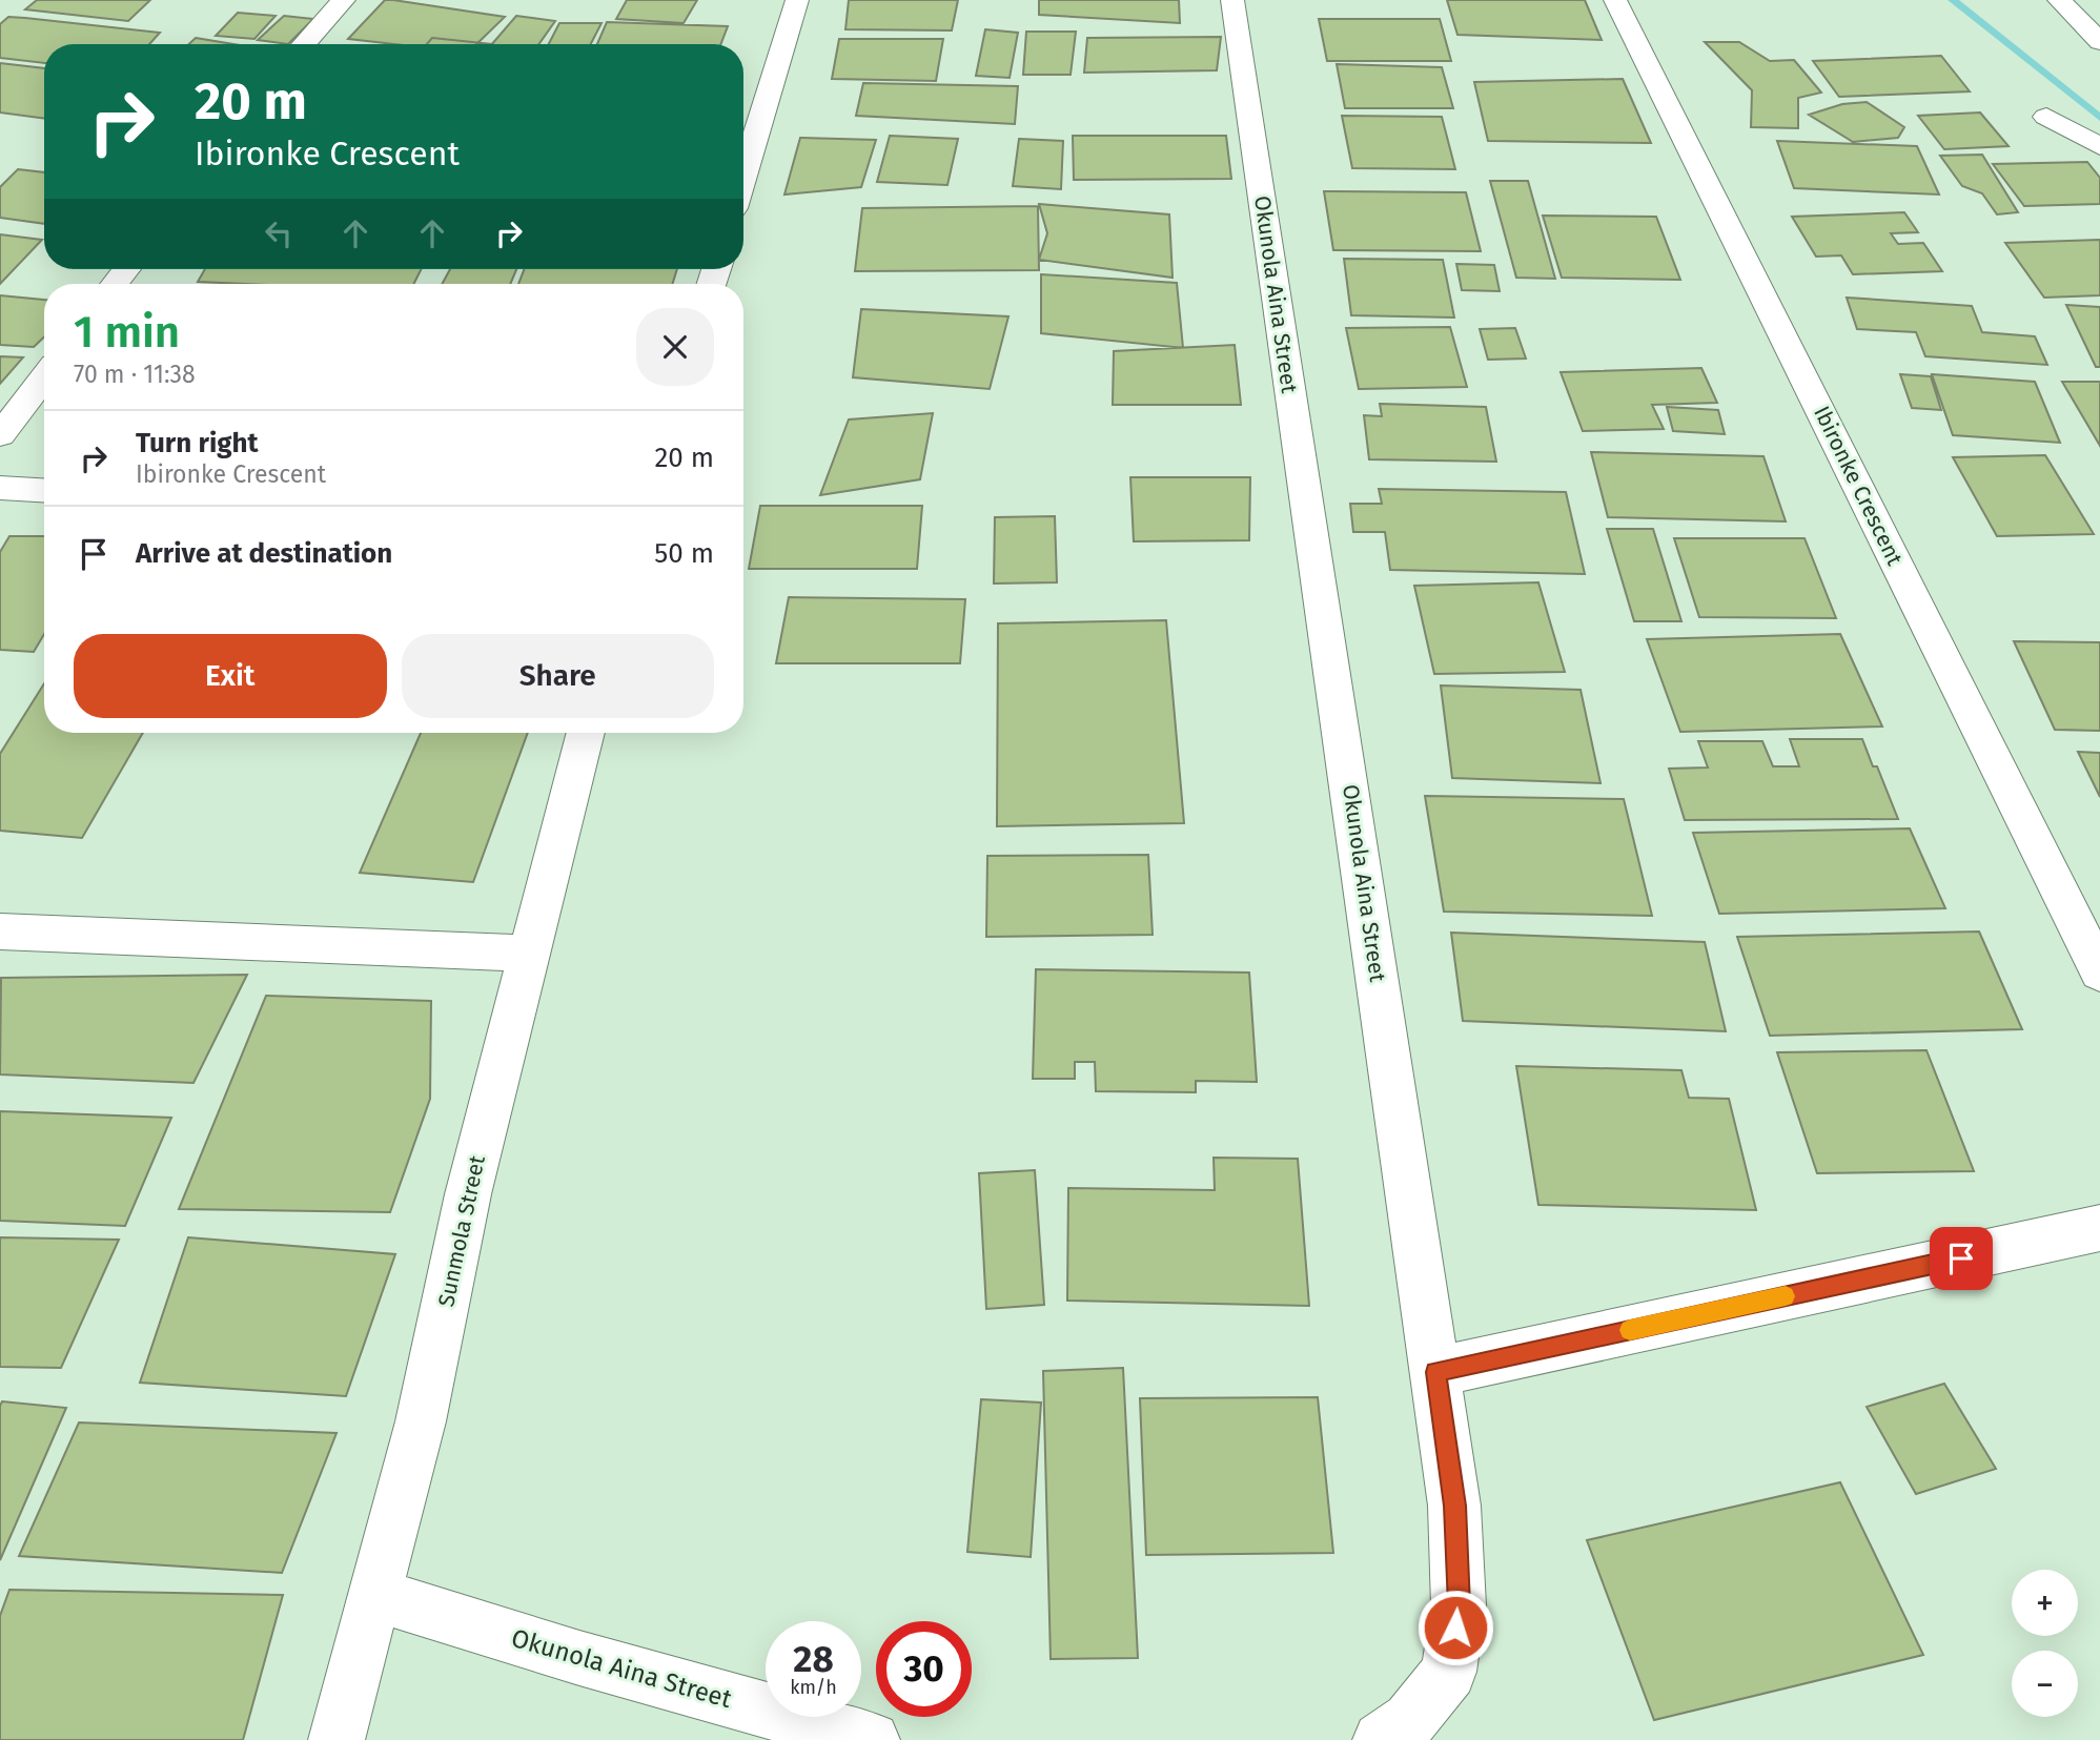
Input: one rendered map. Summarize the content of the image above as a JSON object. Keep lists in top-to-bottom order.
{
  "streets": {
    "street": ["Okunola Aina Street", "Ibironke Crescent", "Sunmola Street"]
  },
  "crossings": [
    ["Okunola Aina Street", "Sunmola Street"]
  ],
  "page": {
    "turn": ["20 m", "Ibironke Crescent"],
    "heading": ["1 min", "70 m · 11:38"],
    "list": [
      {
        "name": "Turn right",
        "note": "Ibironke Crescent",
        "value": "20 m"
      },
      {
        "name": "Arrive at destination",
        "value": "50 m"
      }
    ],
    "buttons": ["Exit", "Share"],
    "map_buttons": ["+", "−"],
    "speed": "28 km/h",
    "limit": "30"
  }
}
